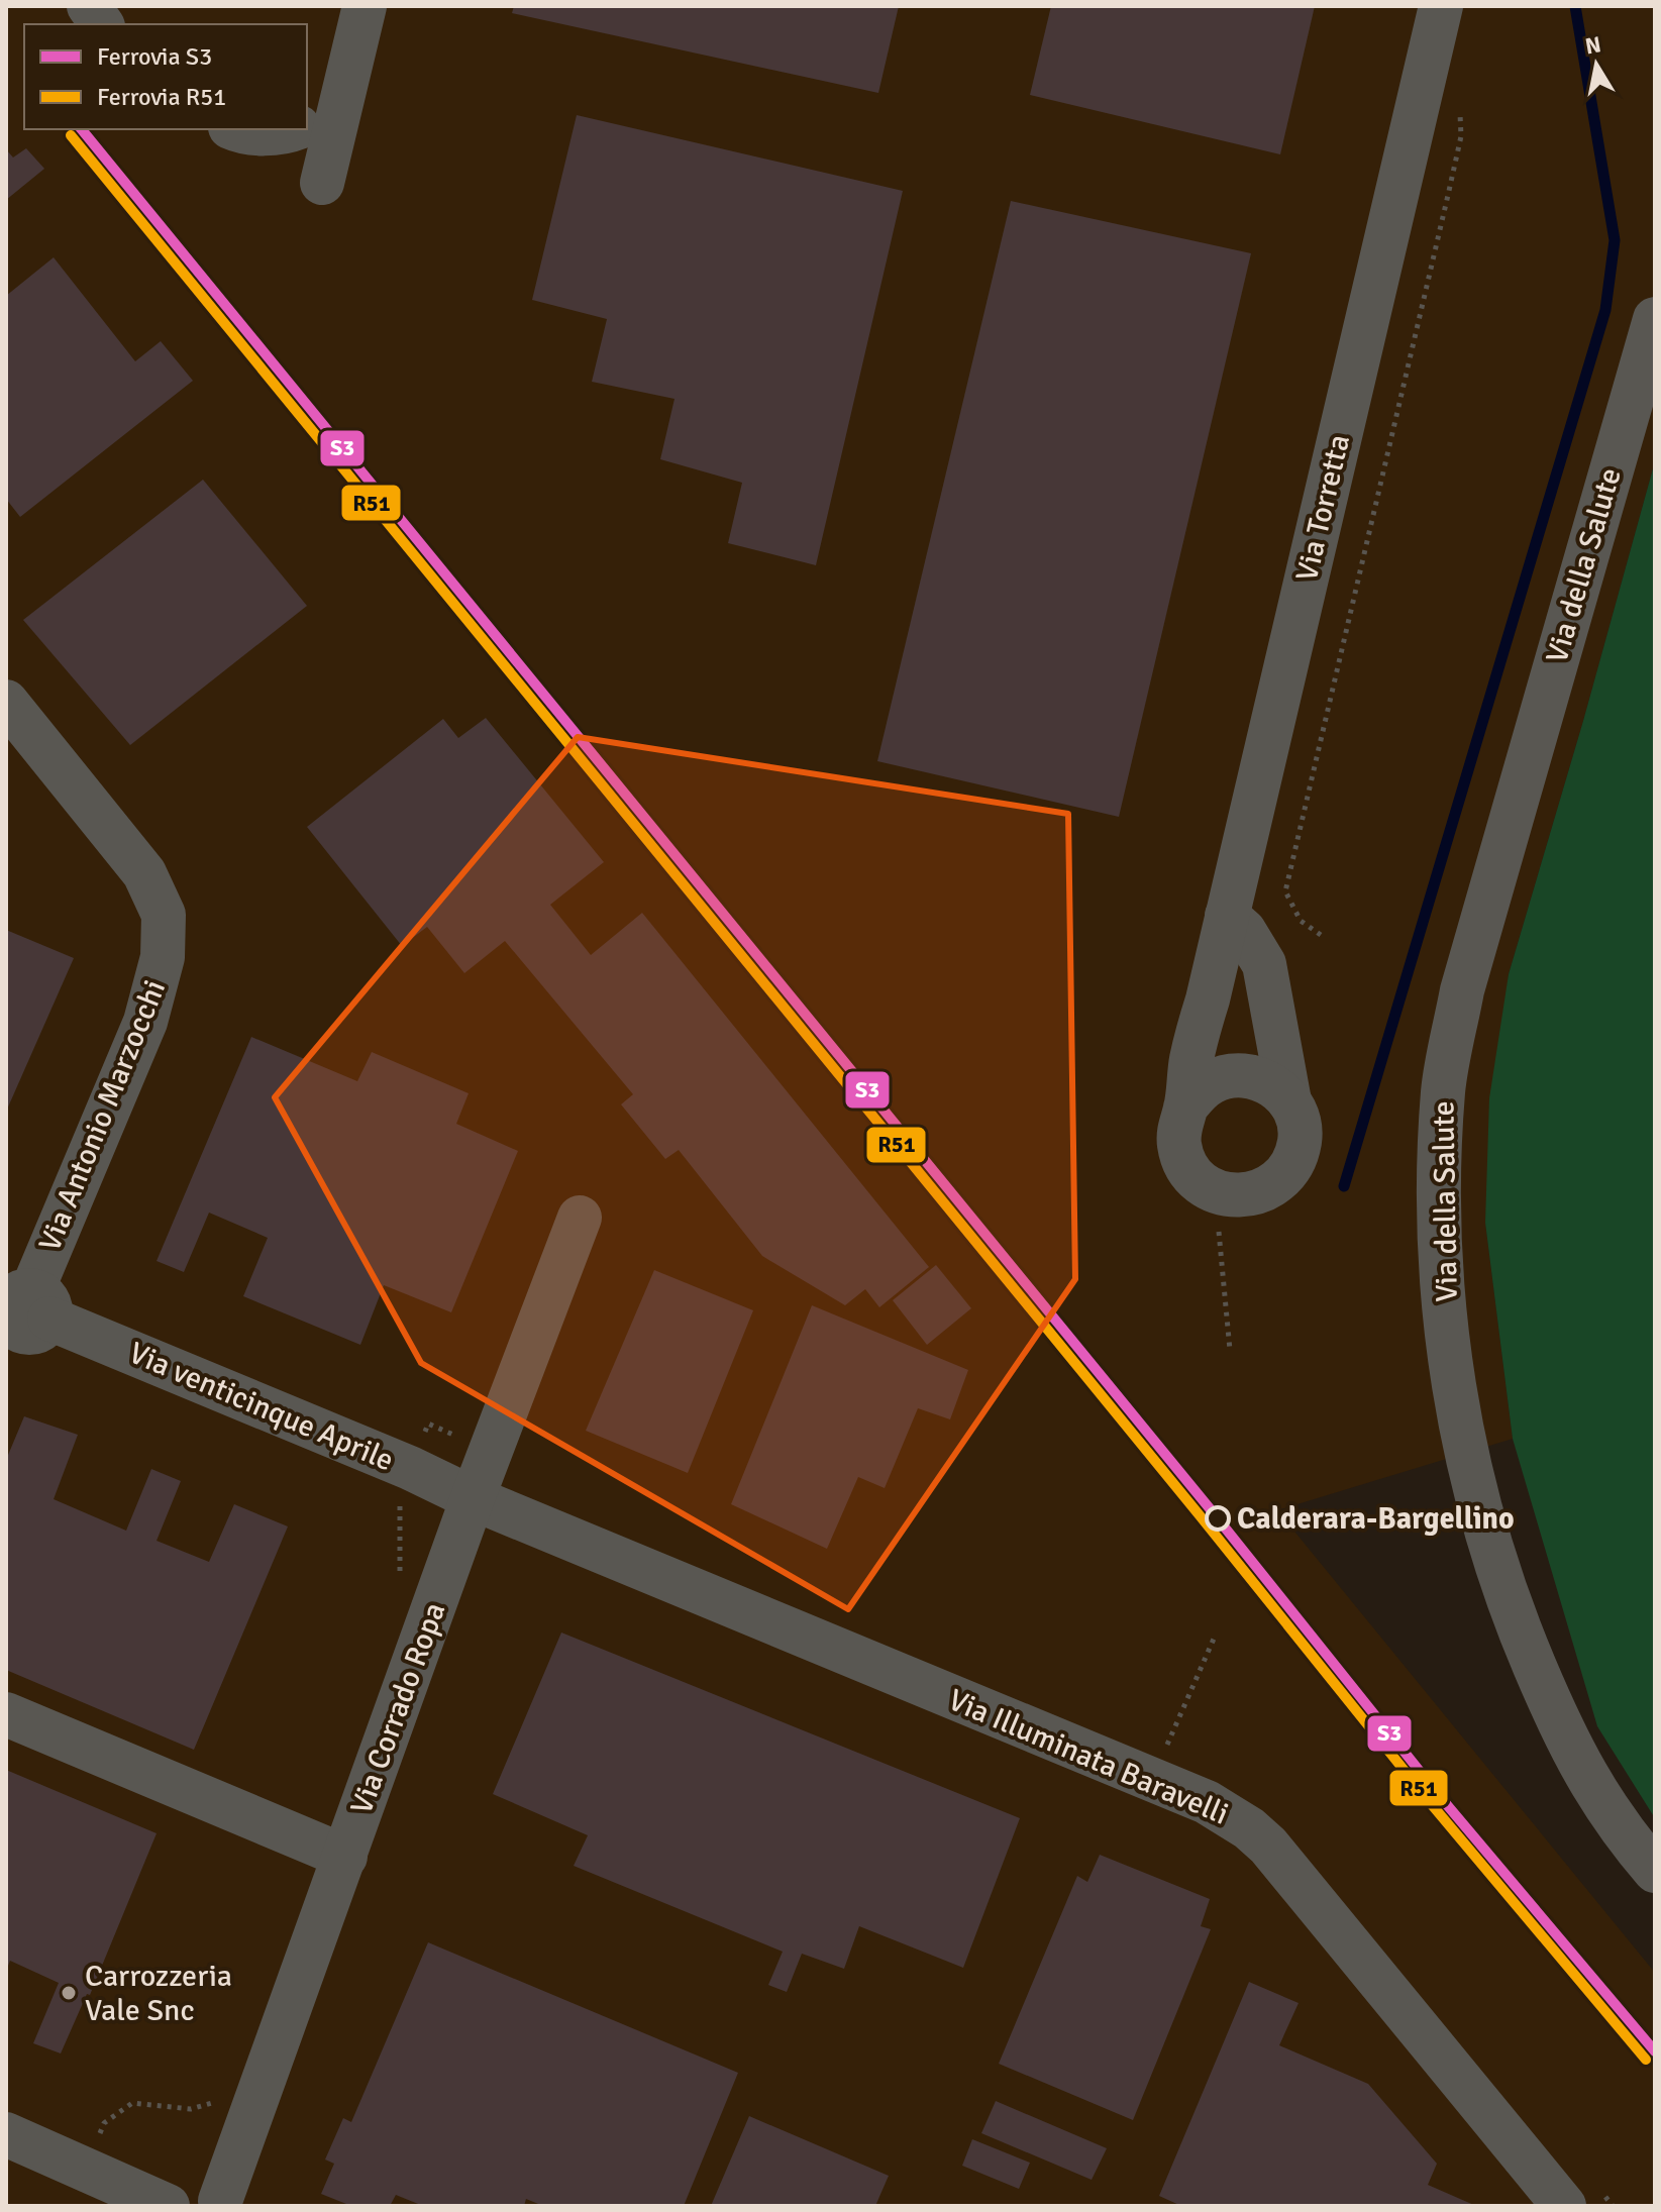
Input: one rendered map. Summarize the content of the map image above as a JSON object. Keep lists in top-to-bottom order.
{
  "streets": {
    "street": [
      "Via Torretta",
      "Via della Salute",
      "Via Antonio Marzocchi",
      "Via venticinque Aprile",
      "Via Corrado Ropa",
      "Via Illuminata Baravelli"
    ]
  },
  "crossings": [
    ["Via Antonio Marzocchi", "Via venticinque Aprile"],
    ["Via venticinque Aprile", "Via Corrado Ropa"],
    ["Via venticinque Aprile", "Via Illuminata Baravelli"],
    ["Via Corrado Ropa", "Via Illuminata Baravelli"]
  ],
  "places": ["Calderara-Bargellino", "Carrozzeria Vale Snc"],
  "lines": ["rail line S3", "rail line R51"],
  "legend": ["Ferrovia S3", "Ferrovia R51"],
  "north": "top"
}
